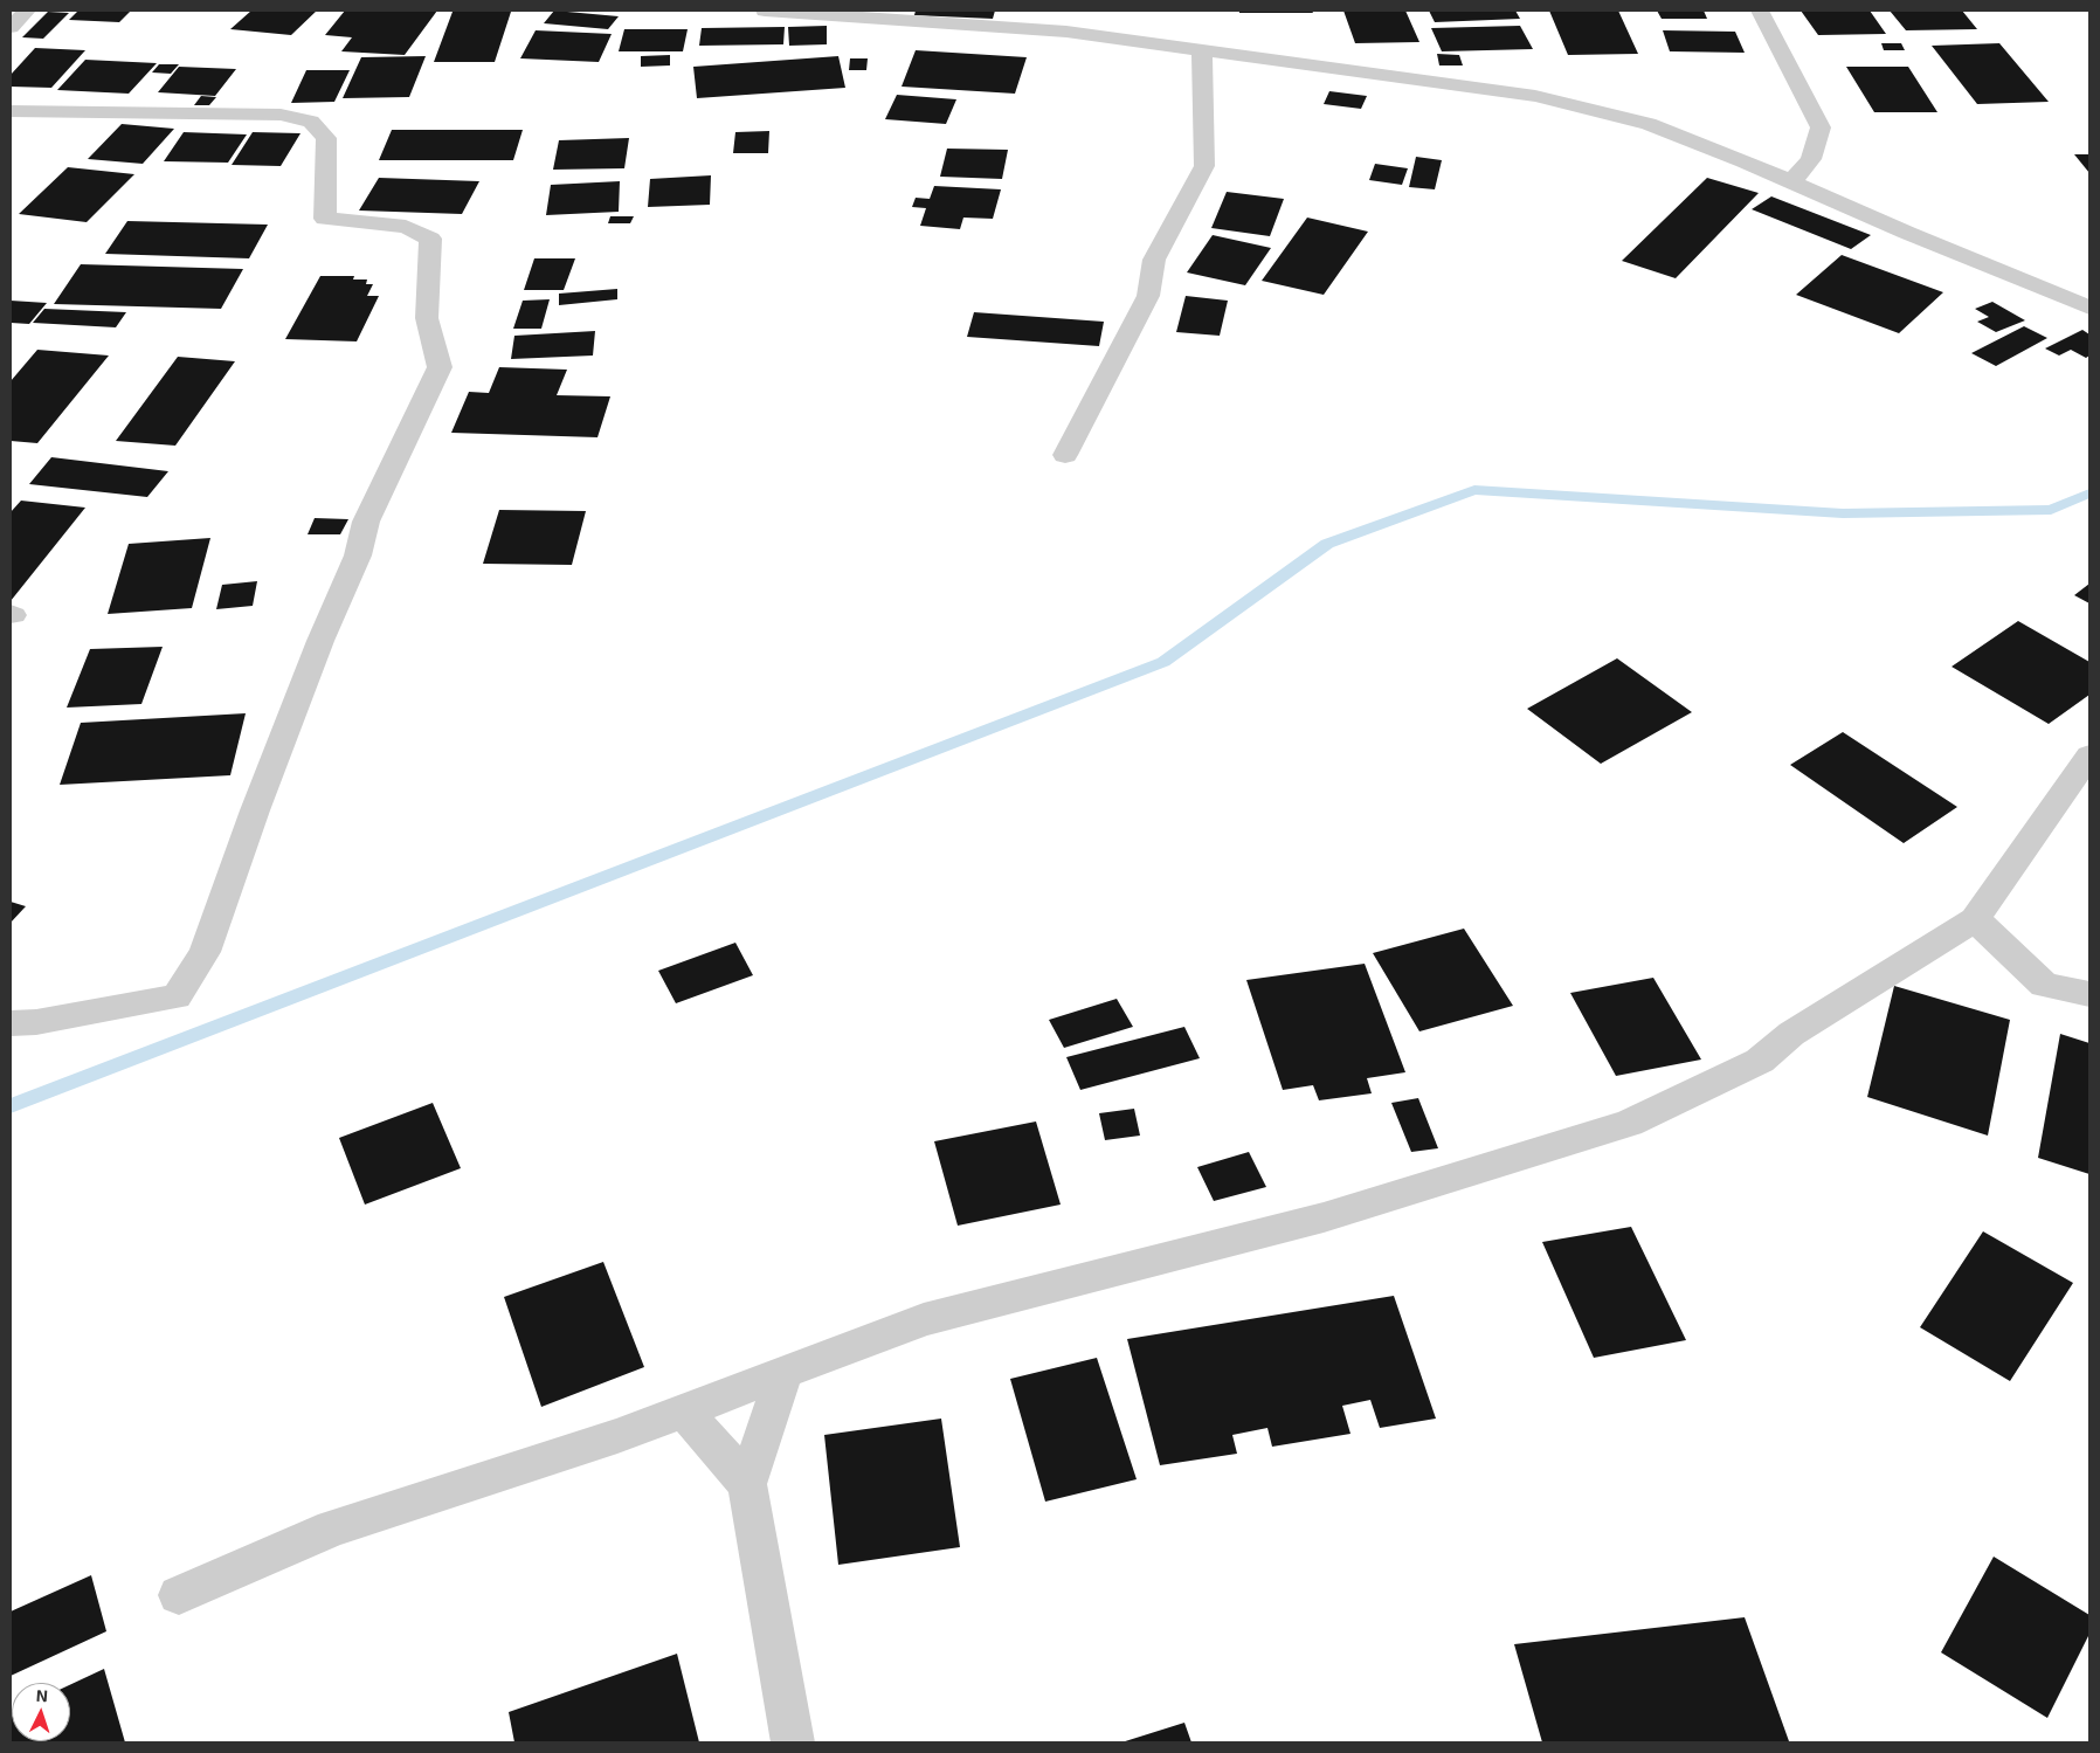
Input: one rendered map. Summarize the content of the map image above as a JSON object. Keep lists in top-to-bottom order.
{
  "north": "top"
}
